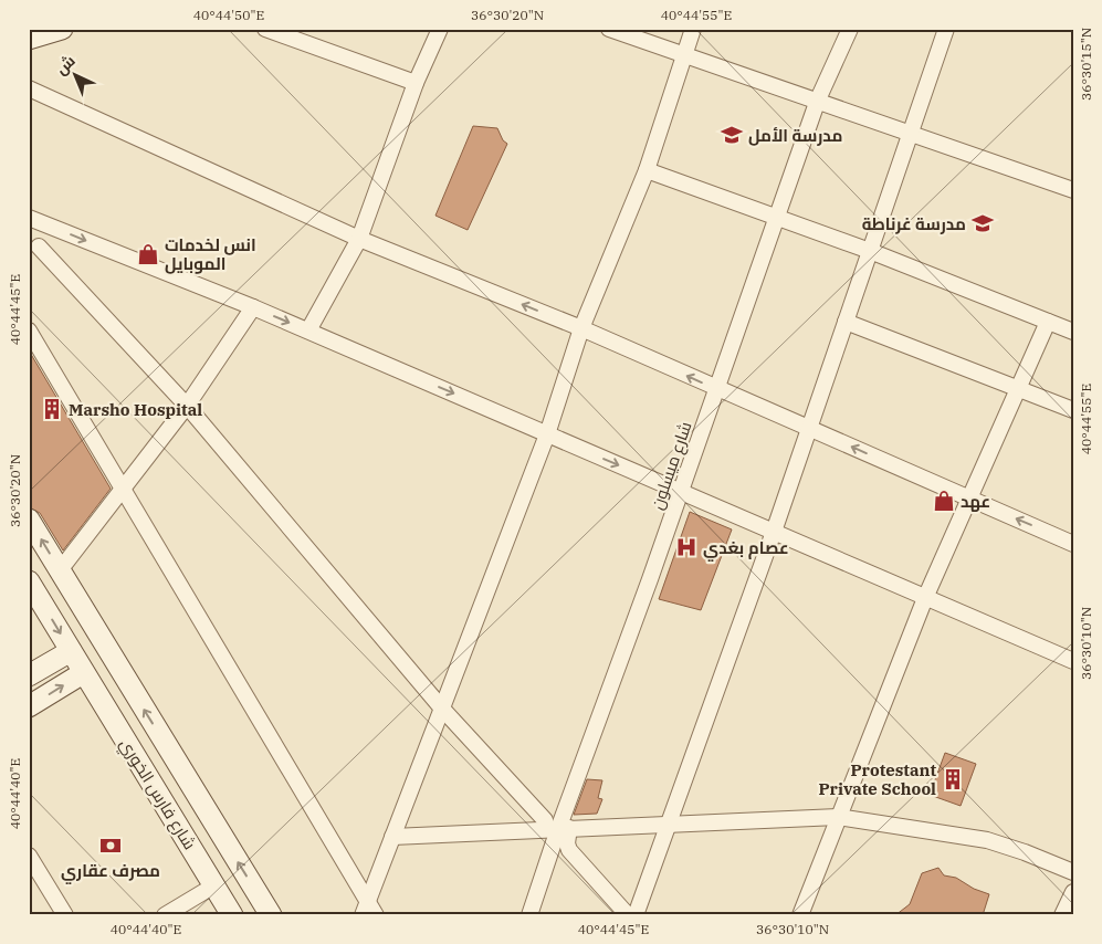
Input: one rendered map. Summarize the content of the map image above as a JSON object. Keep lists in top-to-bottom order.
{
  "streets": {
    "street": ["شارع ميسلون", "شارع فارس الخوري"]
  },
  "places": {
    "school or university": ["مدرسة الأمل", "مدرسة غرناطة"],
    "shop": ["انس لخدمات الموبايل", "عهد"],
    "building": ["Marsho Hospital", "Protestant Private School"],
    "hospital": ["عصام بغدي"],
    "bank": ["مصرف عقاري"]
  },
  "north": "top left",
  "coordinates": [
    "40°44'50\"E",
    "36°30'20\"N",
    "40°44'55\"E",
    "36°30'15\"N",
    "40°44'45\"E",
    "36°30'10\"N",
    "40°44'40\"E"
  ]
}
